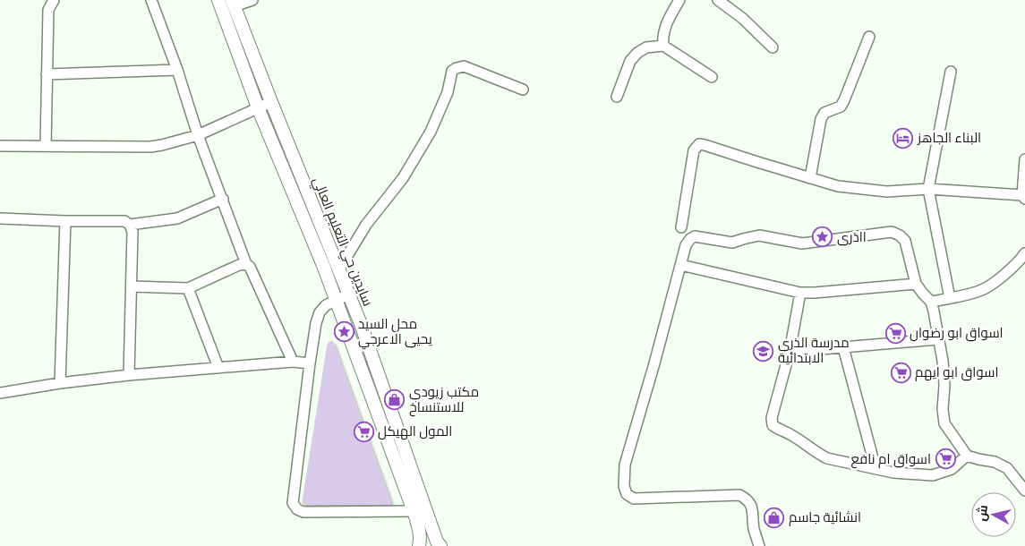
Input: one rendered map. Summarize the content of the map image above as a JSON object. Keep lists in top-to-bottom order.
{
  "streets": {
    "main road": ["سايدين حي التعليم العالي"]
  },
  "places": {
    "hotel": ["البناء الجاهز"],
    "place": ["ااذرى", "محل السيد يحيى الاعرجي"],
    "supermarket": [
      "اسواق ابو رضوان",
      "اسواق ابو ايهم",
      "المول الهيكل",
      "اسواق ام نافع"
    ],
    "school or university": ["مدرسة الذرى الابتدائية"],
    "shop": ["مكتب زيودي للاستنساخ", "انشائية جاسم"]
  },
  "north": "left"
}
